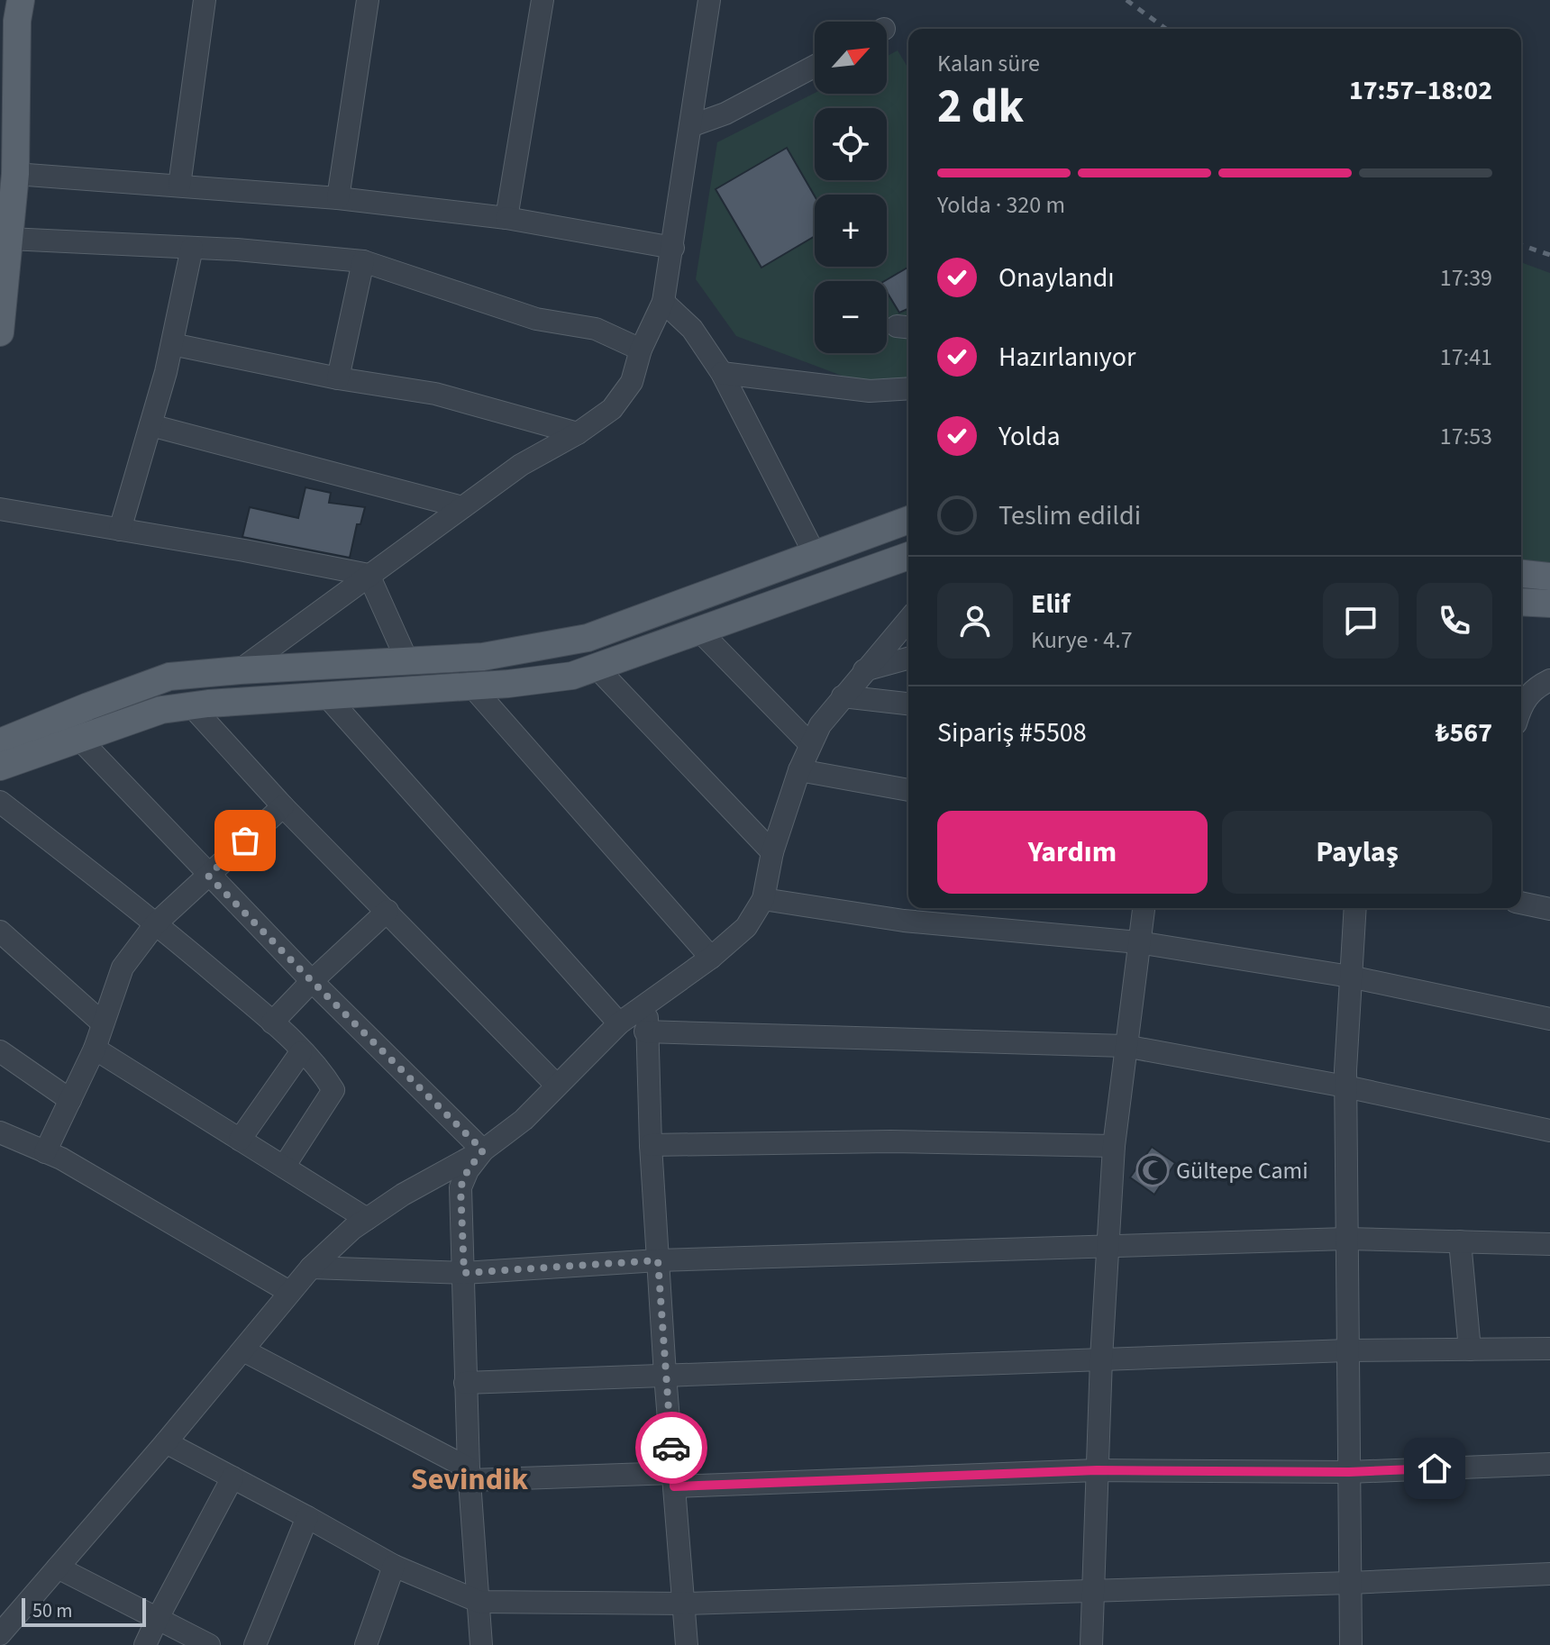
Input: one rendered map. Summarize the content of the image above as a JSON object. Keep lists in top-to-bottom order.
{
  "districts": ["Sevindik"],
  "places": {
    "mosque": ["Gültepe Cami"]
  },
  "scale_bar": "50 m",
  "north": "top right",
  "page": {
    "map_buttons": ["+", "−"],
    "heading": ["2 dk", "Kalan süre", "17:57–18:02"],
    "panel": [
      "Elif",
      "Kurye · 4.7",
      "Sipariş #5508",
      "₺567"
    ],
    "bar": "Yolda · 320 m",
    "list": [
      ["Onaylandı", "17:39"],
      ["Hazırlanıyor", "17:41"],
      ["Yolda", "17:53"],
      "Teslim edildi"
    ],
    "buttons": ["Yardım", "Paylaş"],
    "scale": "50 m"
  }
}
